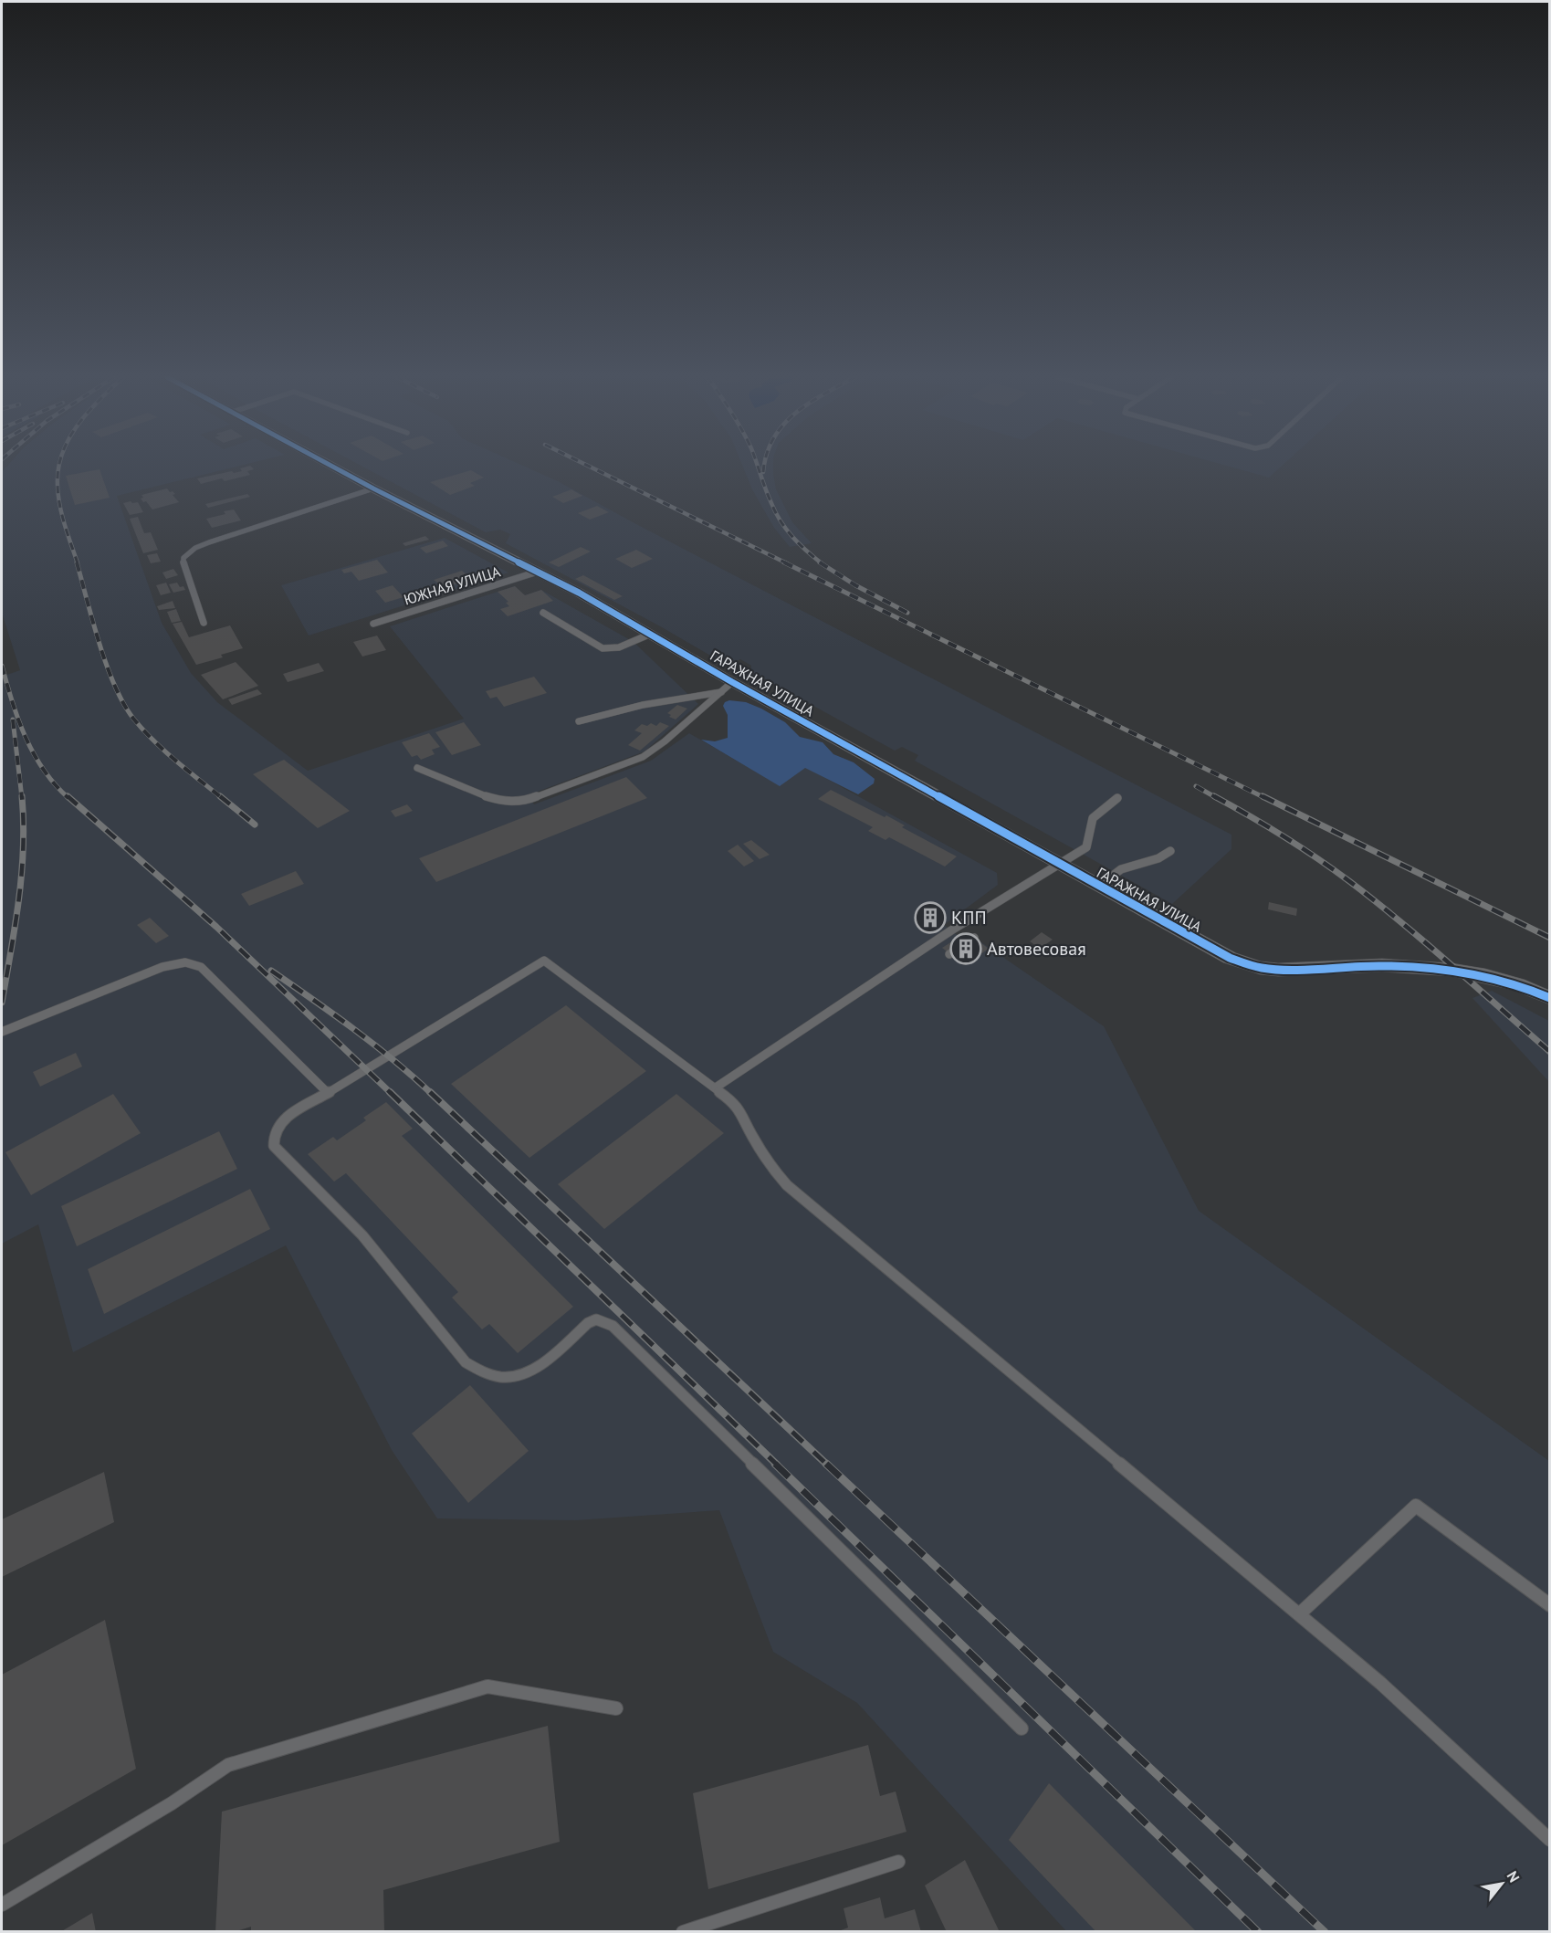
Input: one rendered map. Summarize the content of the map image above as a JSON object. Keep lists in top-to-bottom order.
{
  "streets": {
    "street": ["ГАРАЖНАЯ УЛИЦА"],
    "lane": ["ЮЖНАЯ УЛИЦА"]
  },
  "crossings": [
    ["ЮЖНАЯ УЛИЦА", "ГАРАЖНАЯ УЛИЦА"]
  ],
  "places": {
    "building": ["КПП", "Автовесовая"]
  },
  "north": "top right"
}
